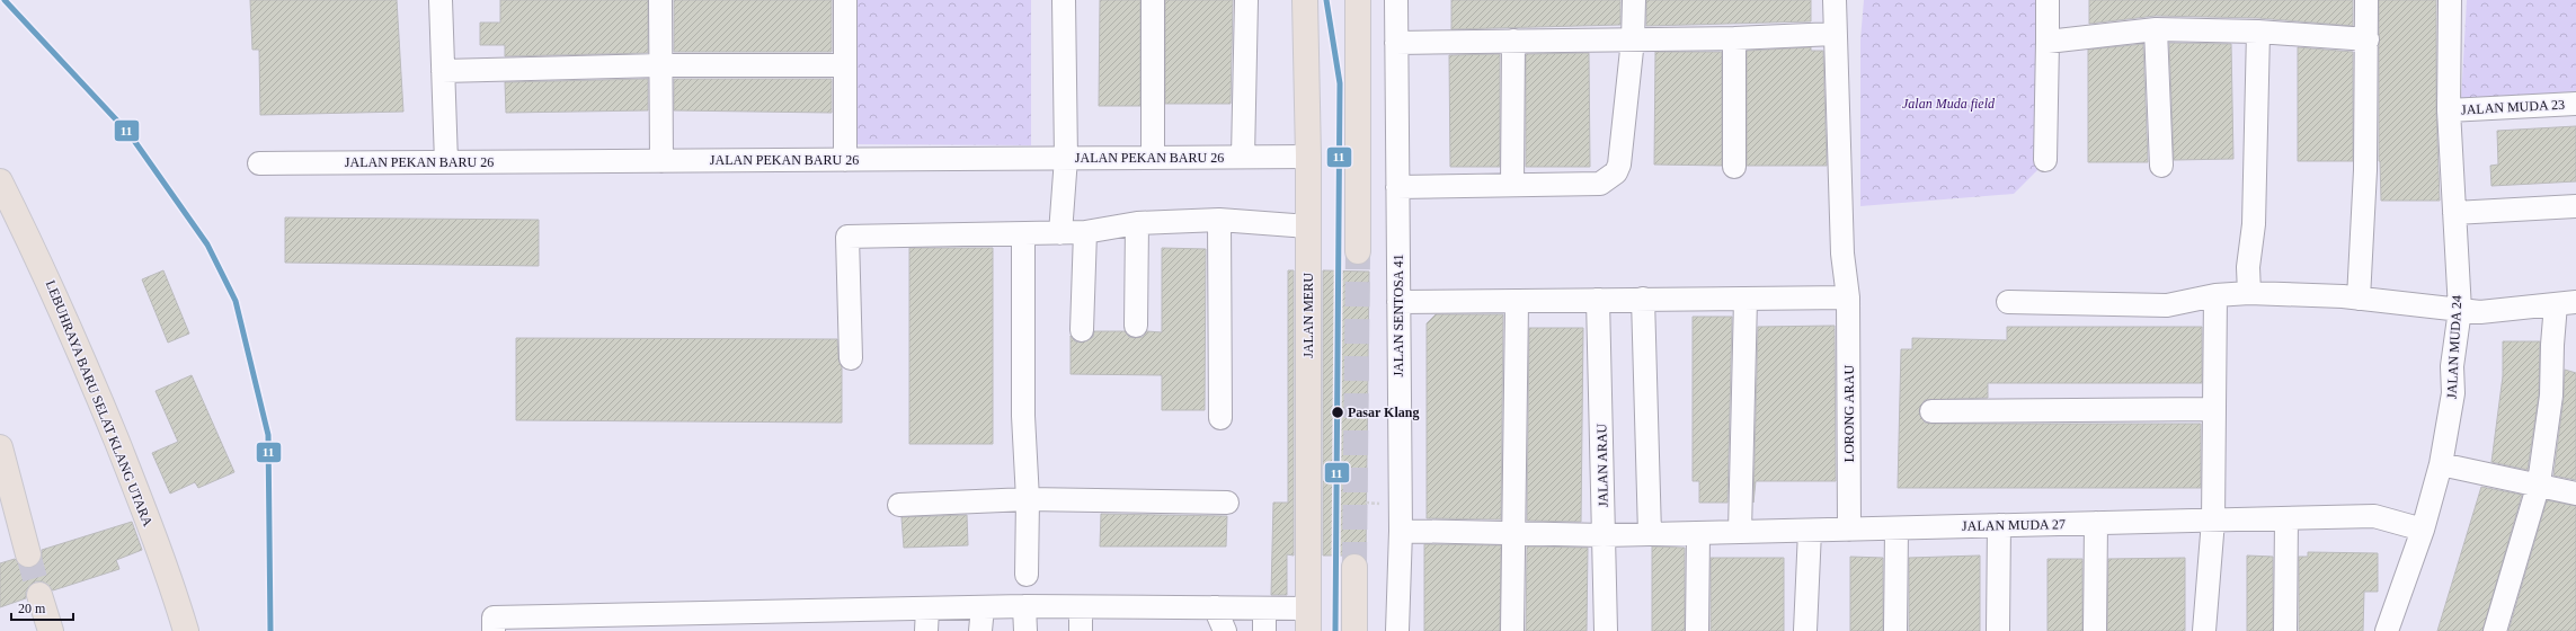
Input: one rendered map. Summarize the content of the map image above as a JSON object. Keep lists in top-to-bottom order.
{
  "streets": {
    "highway": ["JALAN MERU", "LEBUHRAYA BARU SELAT KLANG UTARA"],
    "street": [
      "JALAN MUDA 23",
      "JALAN PEKAN BARU 26",
      "JALAN SENTOSA 41",
      "JALAN MUDA 24",
      "LORONG ARAU",
      "JALAN ARAU",
      "JALAN MUDA 27"
    ]
  },
  "crossings": [
    ["JALAN MUDA 23", "JALAN MUDA 24"],
    ["JALAN PEKAN BARU 26", "JALAN MERU"],
    ["JALAN SENTOSA 41", "JALAN MUDA 27"],
    ["JALAN MUDA 24", "JALAN MUDA 27"],
    ["LORONG ARAU", "JALAN MUDA 27"],
    ["JALAN ARAU", "JALAN MUDA 27"]
  ],
  "parks": ["Jalan Muda field"],
  "places": ["Pasar Klang"],
  "lines": ["transit line 11"],
  "scale_bar": "20 m"
}
